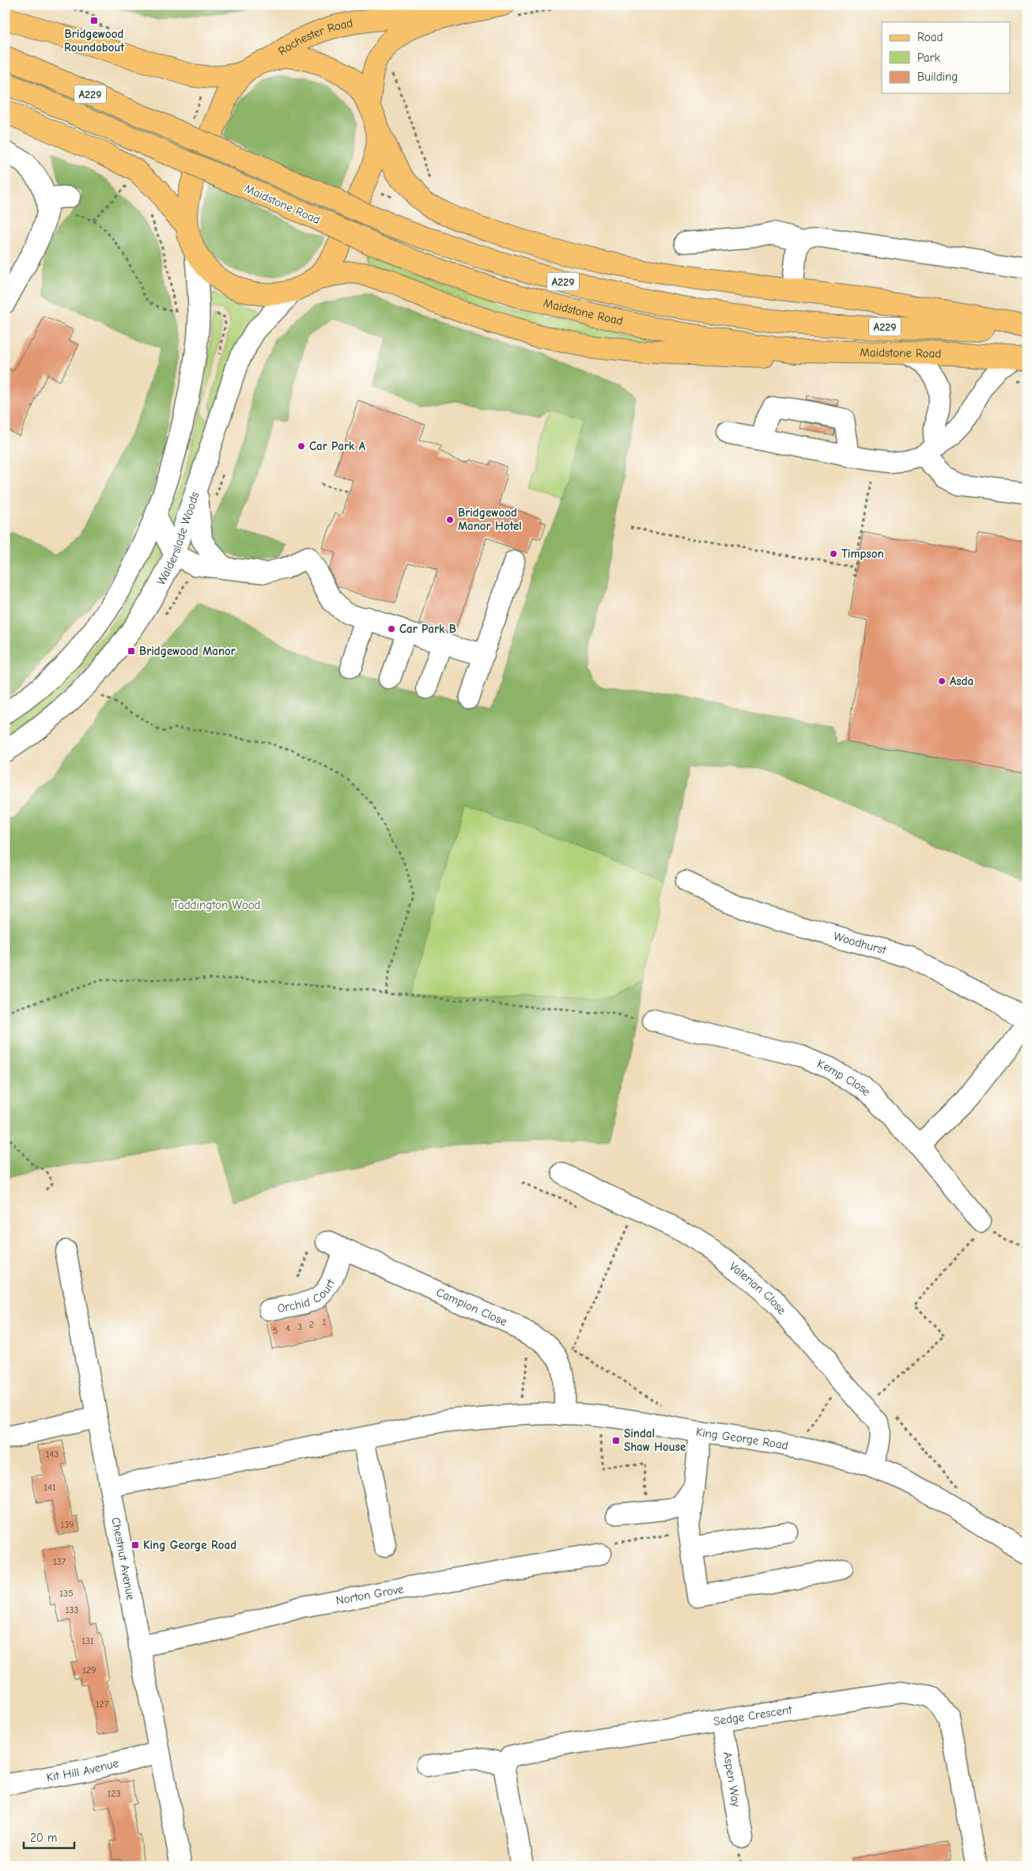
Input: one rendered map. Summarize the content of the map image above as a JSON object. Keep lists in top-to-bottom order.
{
  "streets": {
    "main road": ["Rochester Road", "A229", "Maidstone Road"],
    "street": [
      "Walderslade Woods",
      "Woodhurst",
      "Kemp Close",
      "Valerian Close",
      "Orchid Court",
      "Campion Close",
      "King George Road",
      "Chestnut Avenue",
      "Norton Grove",
      "Sedge Crescent",
      "Kit Hill Avenue",
      "Aspen Way"
    ]
  },
  "crossings": [
    ["Valerian Close", "King George Road"],
    ["Orchid Court", "Campion Close"],
    ["Campion Close", "King George Road"],
    ["King George Road", "Chestnut Avenue"],
    ["Chestnut Avenue", "Norton Grove"],
    ["Chestnut Avenue", "Kit Hill Avenue"],
    ["Sedge Crescent", "Aspen Way"]
  ],
  "parks": ["Taddington Wood"],
  "places": {
    "transit": [
      "Bridgewood Roundabout",
      "Bridgewood Manor",
      "Sindal Shaw House",
      "King George Road"
    ],
    "other": [
      "Car Park A",
      "Bridgewood Manor Hotel",
      "Timpson",
      "Car Park B",
      "Asda"
    ]
  },
  "house_numbers": [
    "1",
    "2",
    "3",
    "4",
    "5",
    "143",
    "141",
    "139",
    "137",
    "135",
    "133",
    "131",
    "129",
    "127",
    "123"
  ],
  "legend": ["Road", "Park", "Building"],
  "scale_bar": "20 m"
}
